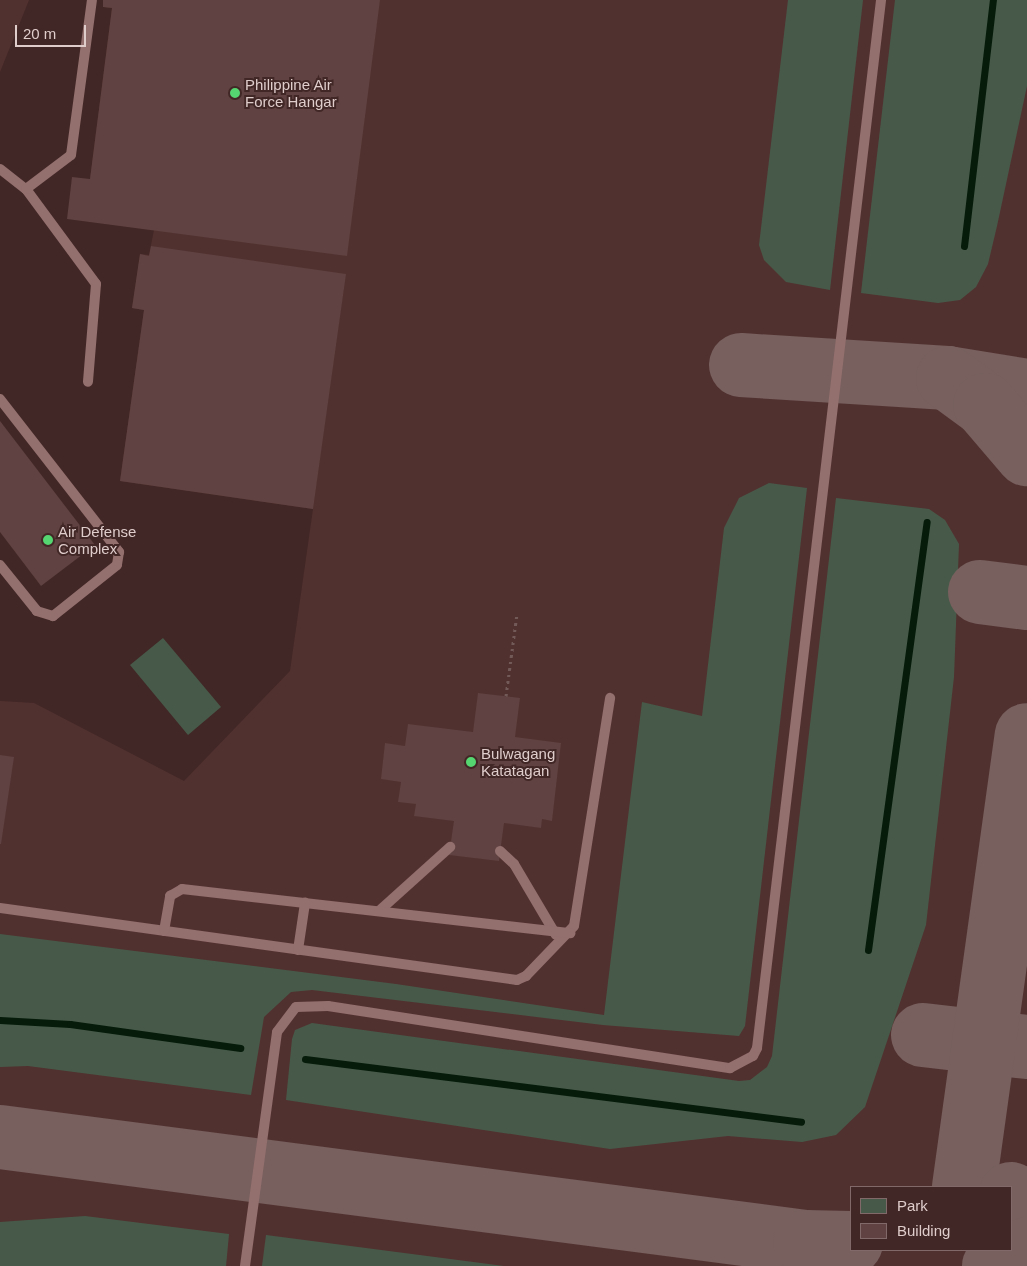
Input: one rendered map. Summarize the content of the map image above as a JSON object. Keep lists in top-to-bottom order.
{
  "places": ["Philippine Air Force Hangar", "Air Defense Complex", "Bulwagang Katatagan"],
  "legend": ["Park", "Building"],
  "scale_bar": "20 m"
}
